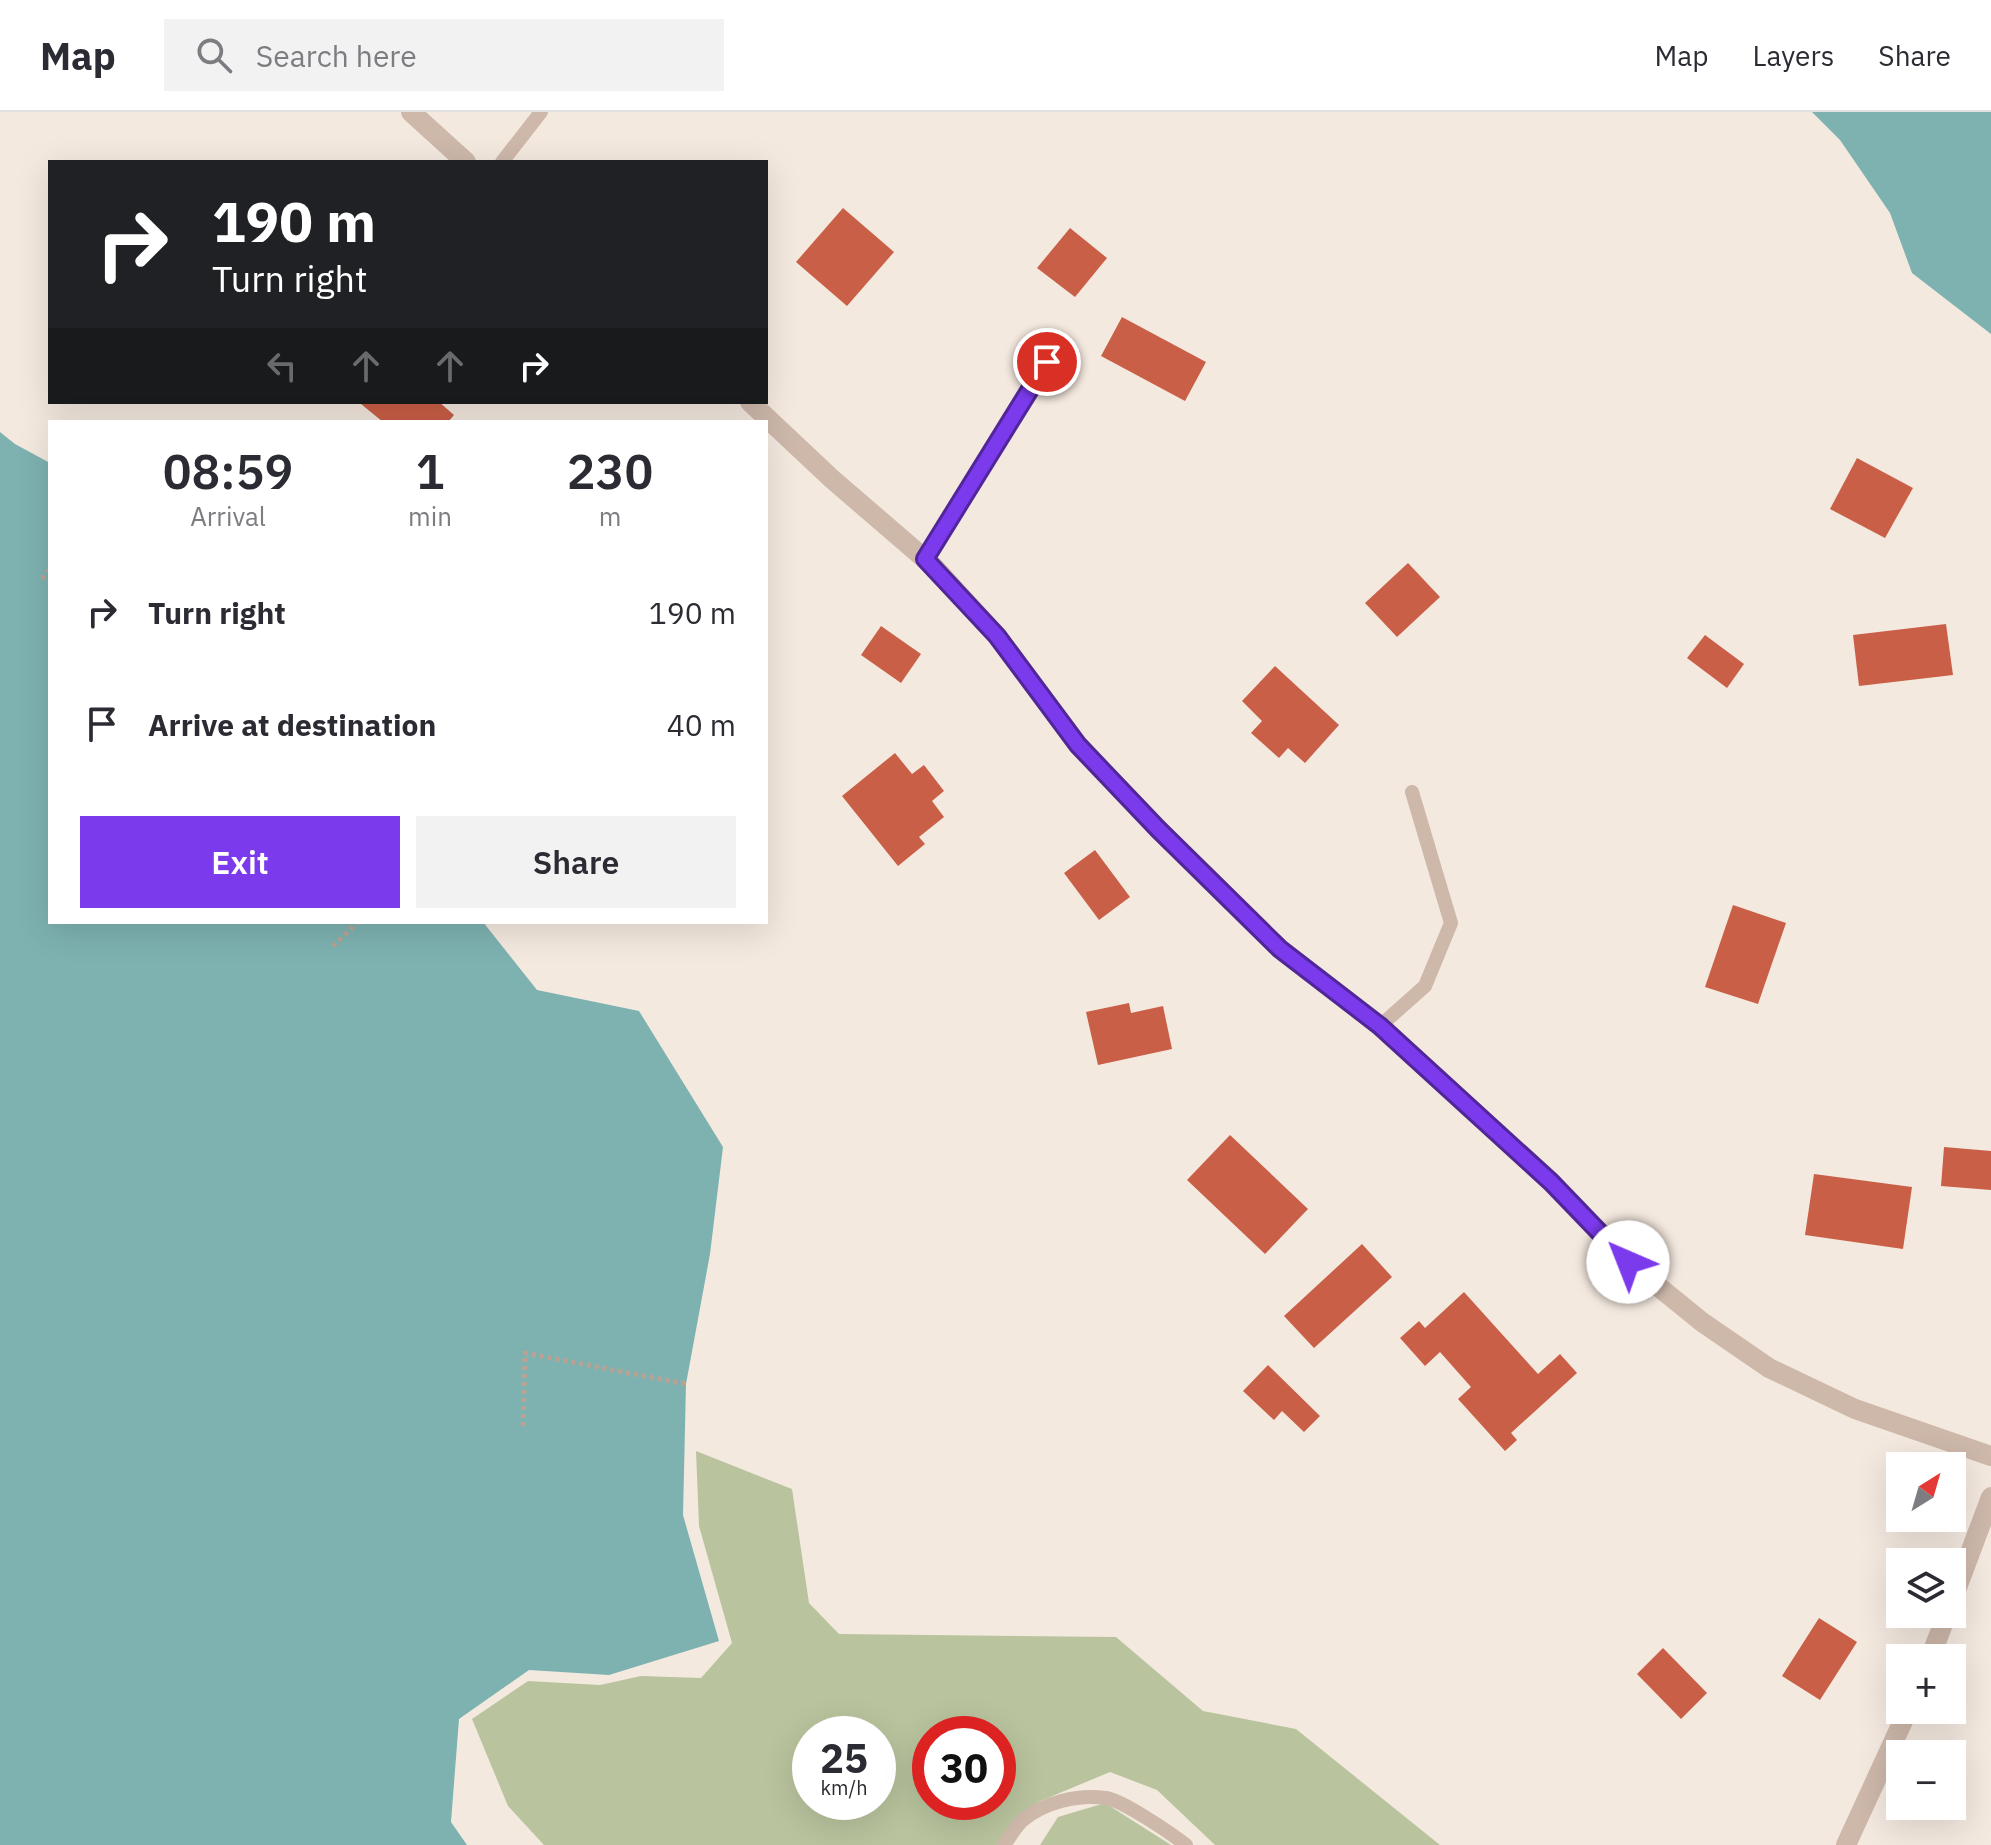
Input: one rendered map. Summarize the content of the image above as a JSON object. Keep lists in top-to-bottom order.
{
  "north": "top right",
  "page": {
    "header": "Map",
    "search": "Search here",
    "nav": ["Map", "Layers", "Share"],
    "turn": ["190 m", "Turn right"],
    "eta": [
      "08:59",
      "Arrival",
      "1",
      "min",
      "230",
      "m"
    ],
    "list": [
      {
        "name": "Turn right",
        "value": "190 m"
      },
      {
        "name": "Arrive at destination",
        "value": "40 m"
      }
    ],
    "buttons": ["Exit", "Share"],
    "map_buttons": ["+", "−"],
    "speed": "25 km/h",
    "limit": "30"
  }
}
